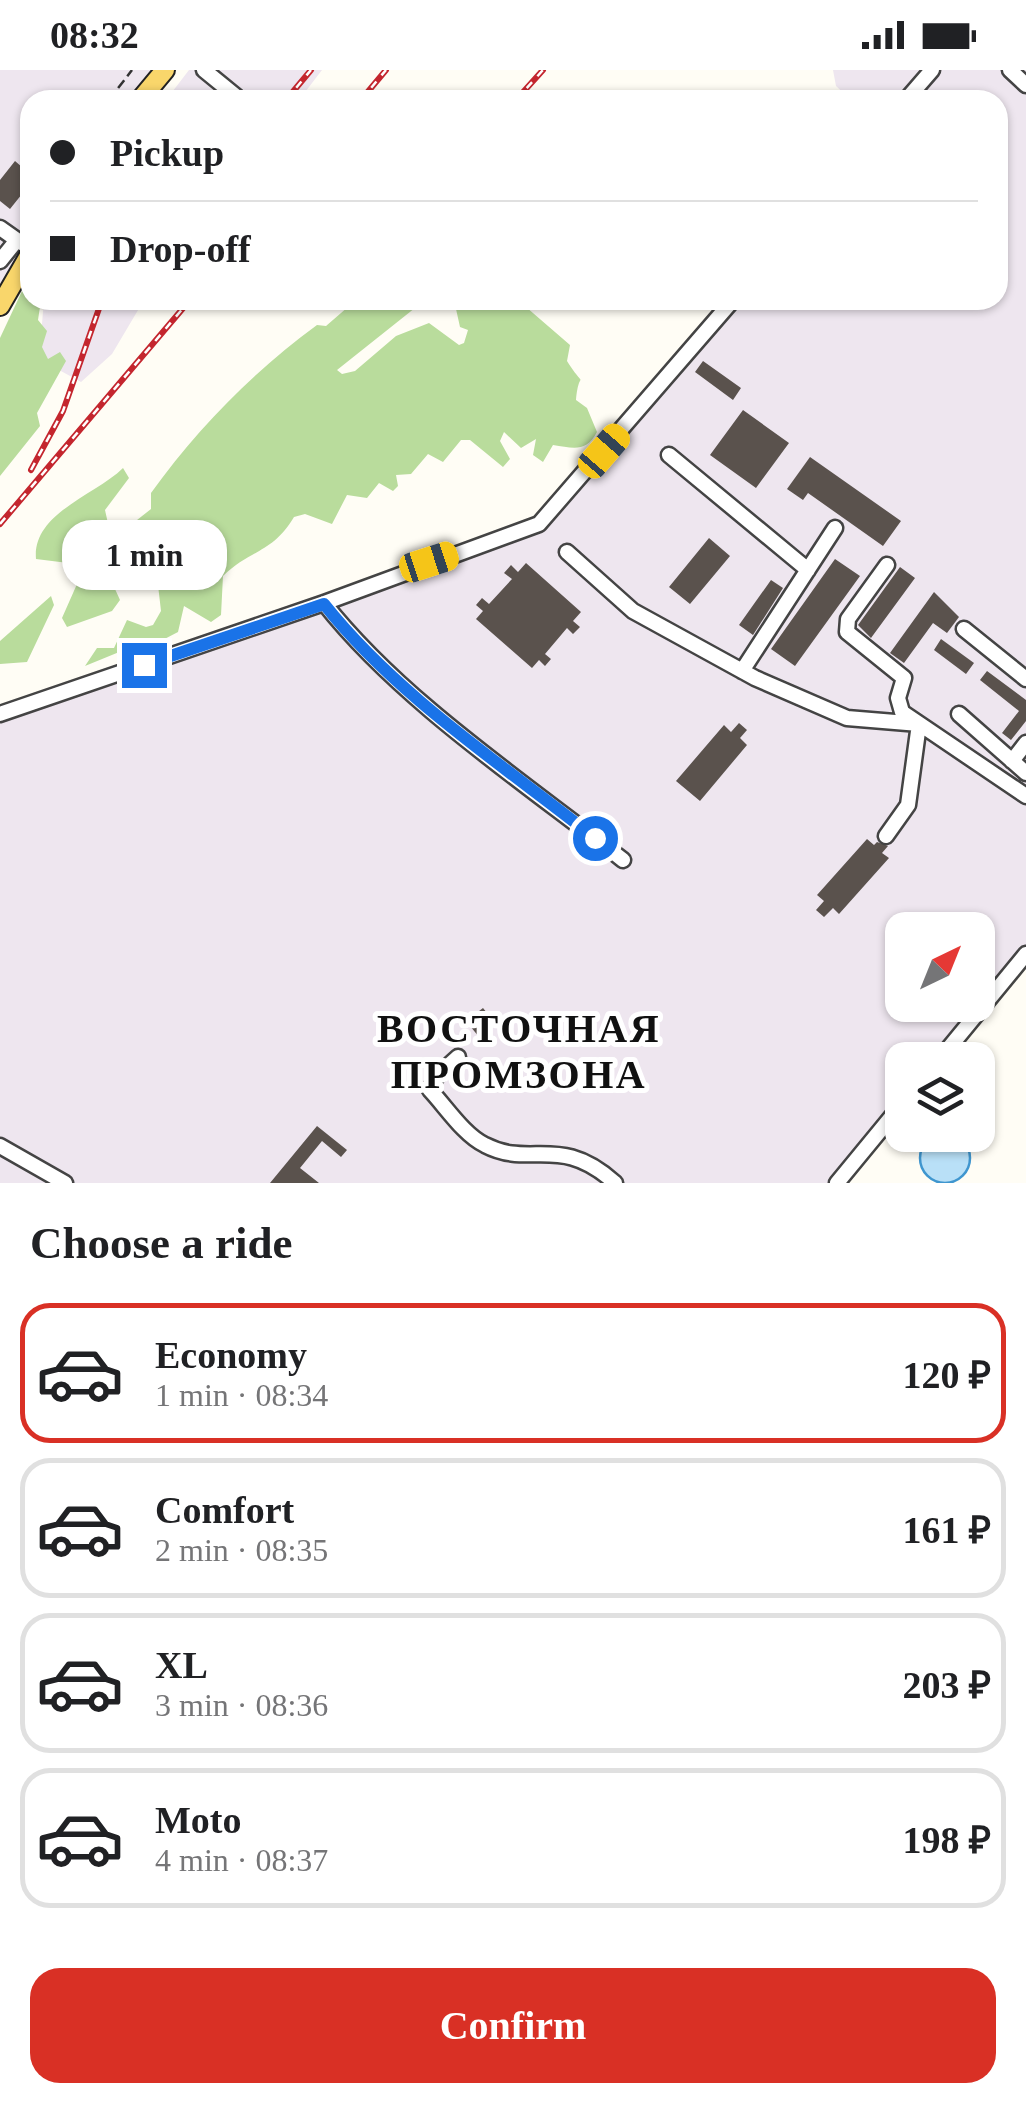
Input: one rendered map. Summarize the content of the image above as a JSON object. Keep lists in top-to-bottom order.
{
  "districts": ["ВОСТОЧНАЯ ПРОМЗОНА"],
  "north": "top right",
  "page": {
    "status": "08:32",
    "banner": ["Pickup", "Drop-off"],
    "bubble": "1 min",
    "heading": "Choose a ride",
    "list": [
      {
        "name": "Economy",
        "note": "1 min · 08:34",
        "value": "120 ₽"
      },
      {
        "name": "Comfort",
        "note": "2 min · 08:35",
        "value": "161 ₽"
      },
      {
        "name": "XL",
        "note": "3 min · 08:36",
        "value": "203 ₽"
      },
      {
        "name": "Moto",
        "note": "4 min · 08:37",
        "value": "198 ₽"
      }
    ],
    "buttons": "Confirm"
  }
}
